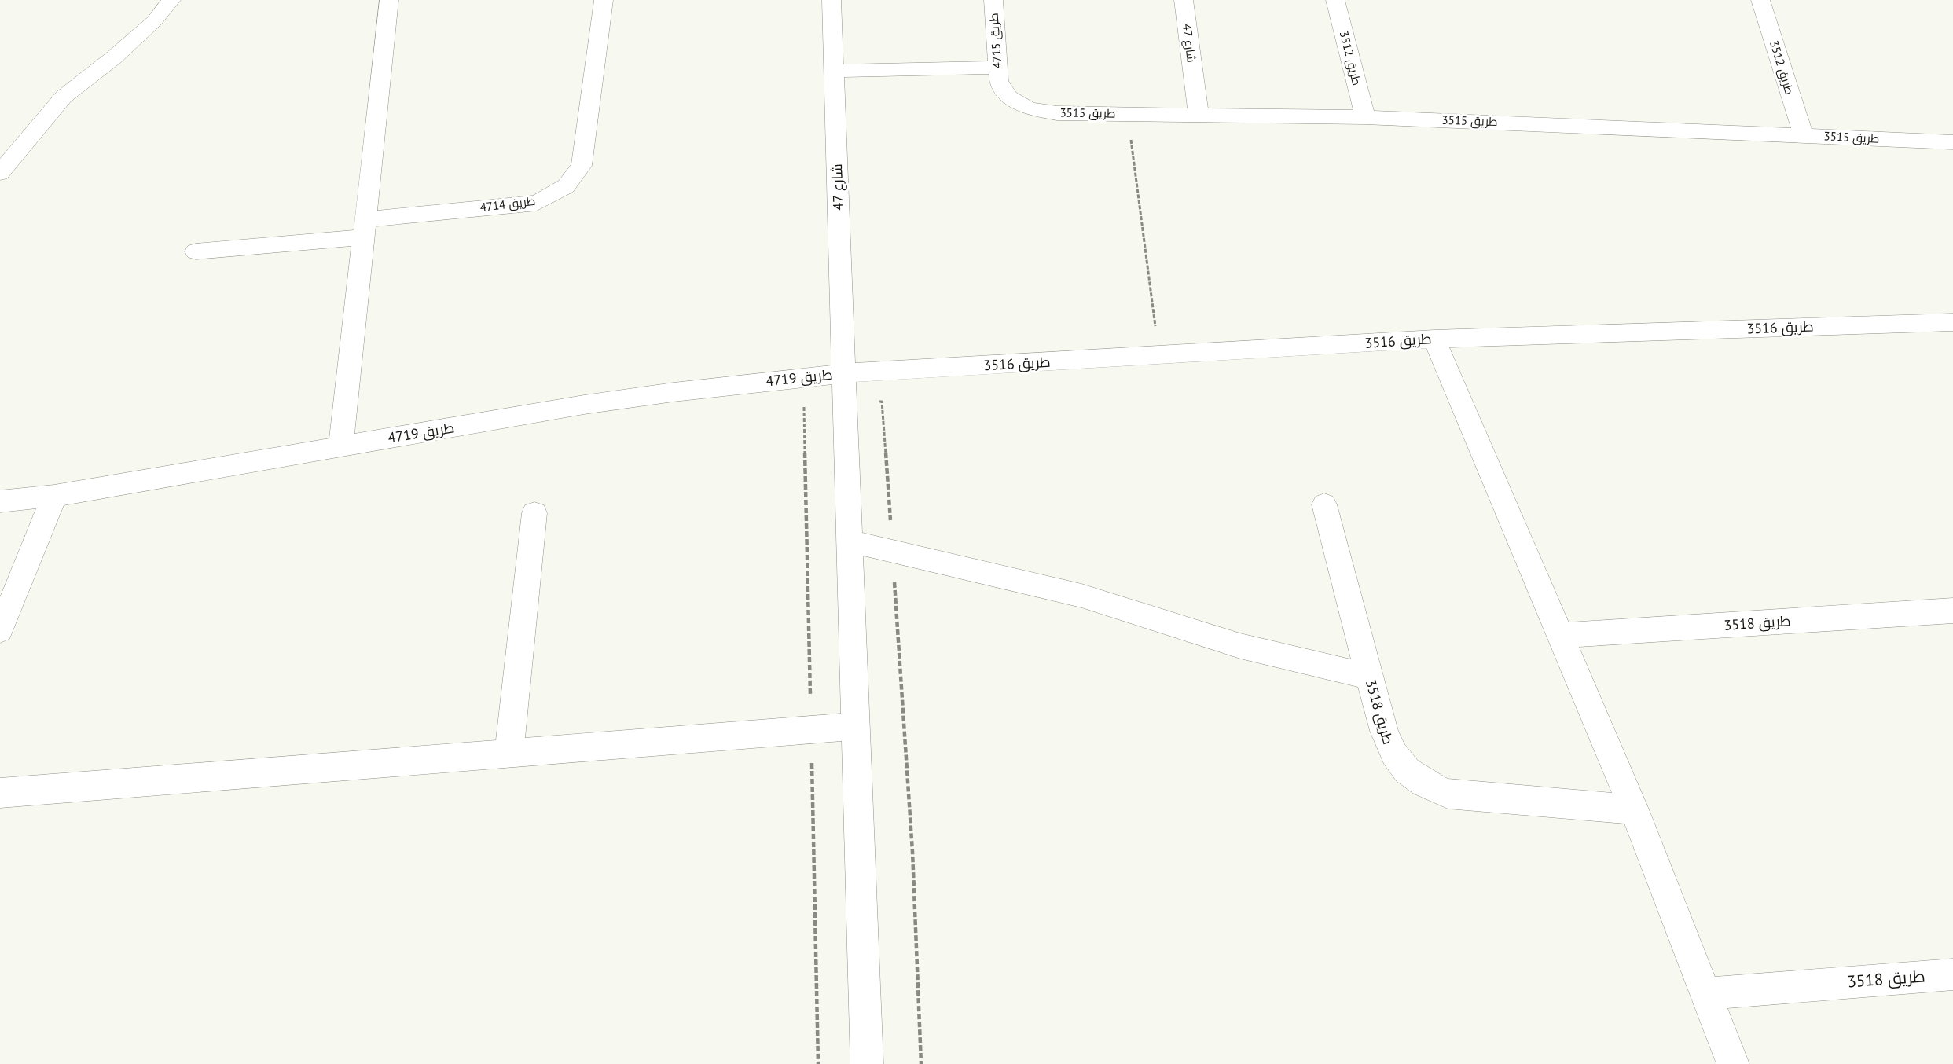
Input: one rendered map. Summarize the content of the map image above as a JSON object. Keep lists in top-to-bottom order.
{
  "streets": {
    "street": [
      "طريق 4715",
      "شارع 47",
      "طريق 3512",
      "طريق 3515",
      "طريق 4714",
      "طريق 3516",
      "طريق 4719",
      "طريق 3518"
    ]
  },
  "crossings": [
    ["طريق 4715", "طريق 3515"],
    ["شارع 47", "طريق 3515"],
    ["شارع 47", "طريق 3516"],
    ["شارع 47", "طريق 4719"],
    ["طريق 3512", "طريق 3515"],
    ["طريق 3516", "طريق 4719"]
  ]
}
